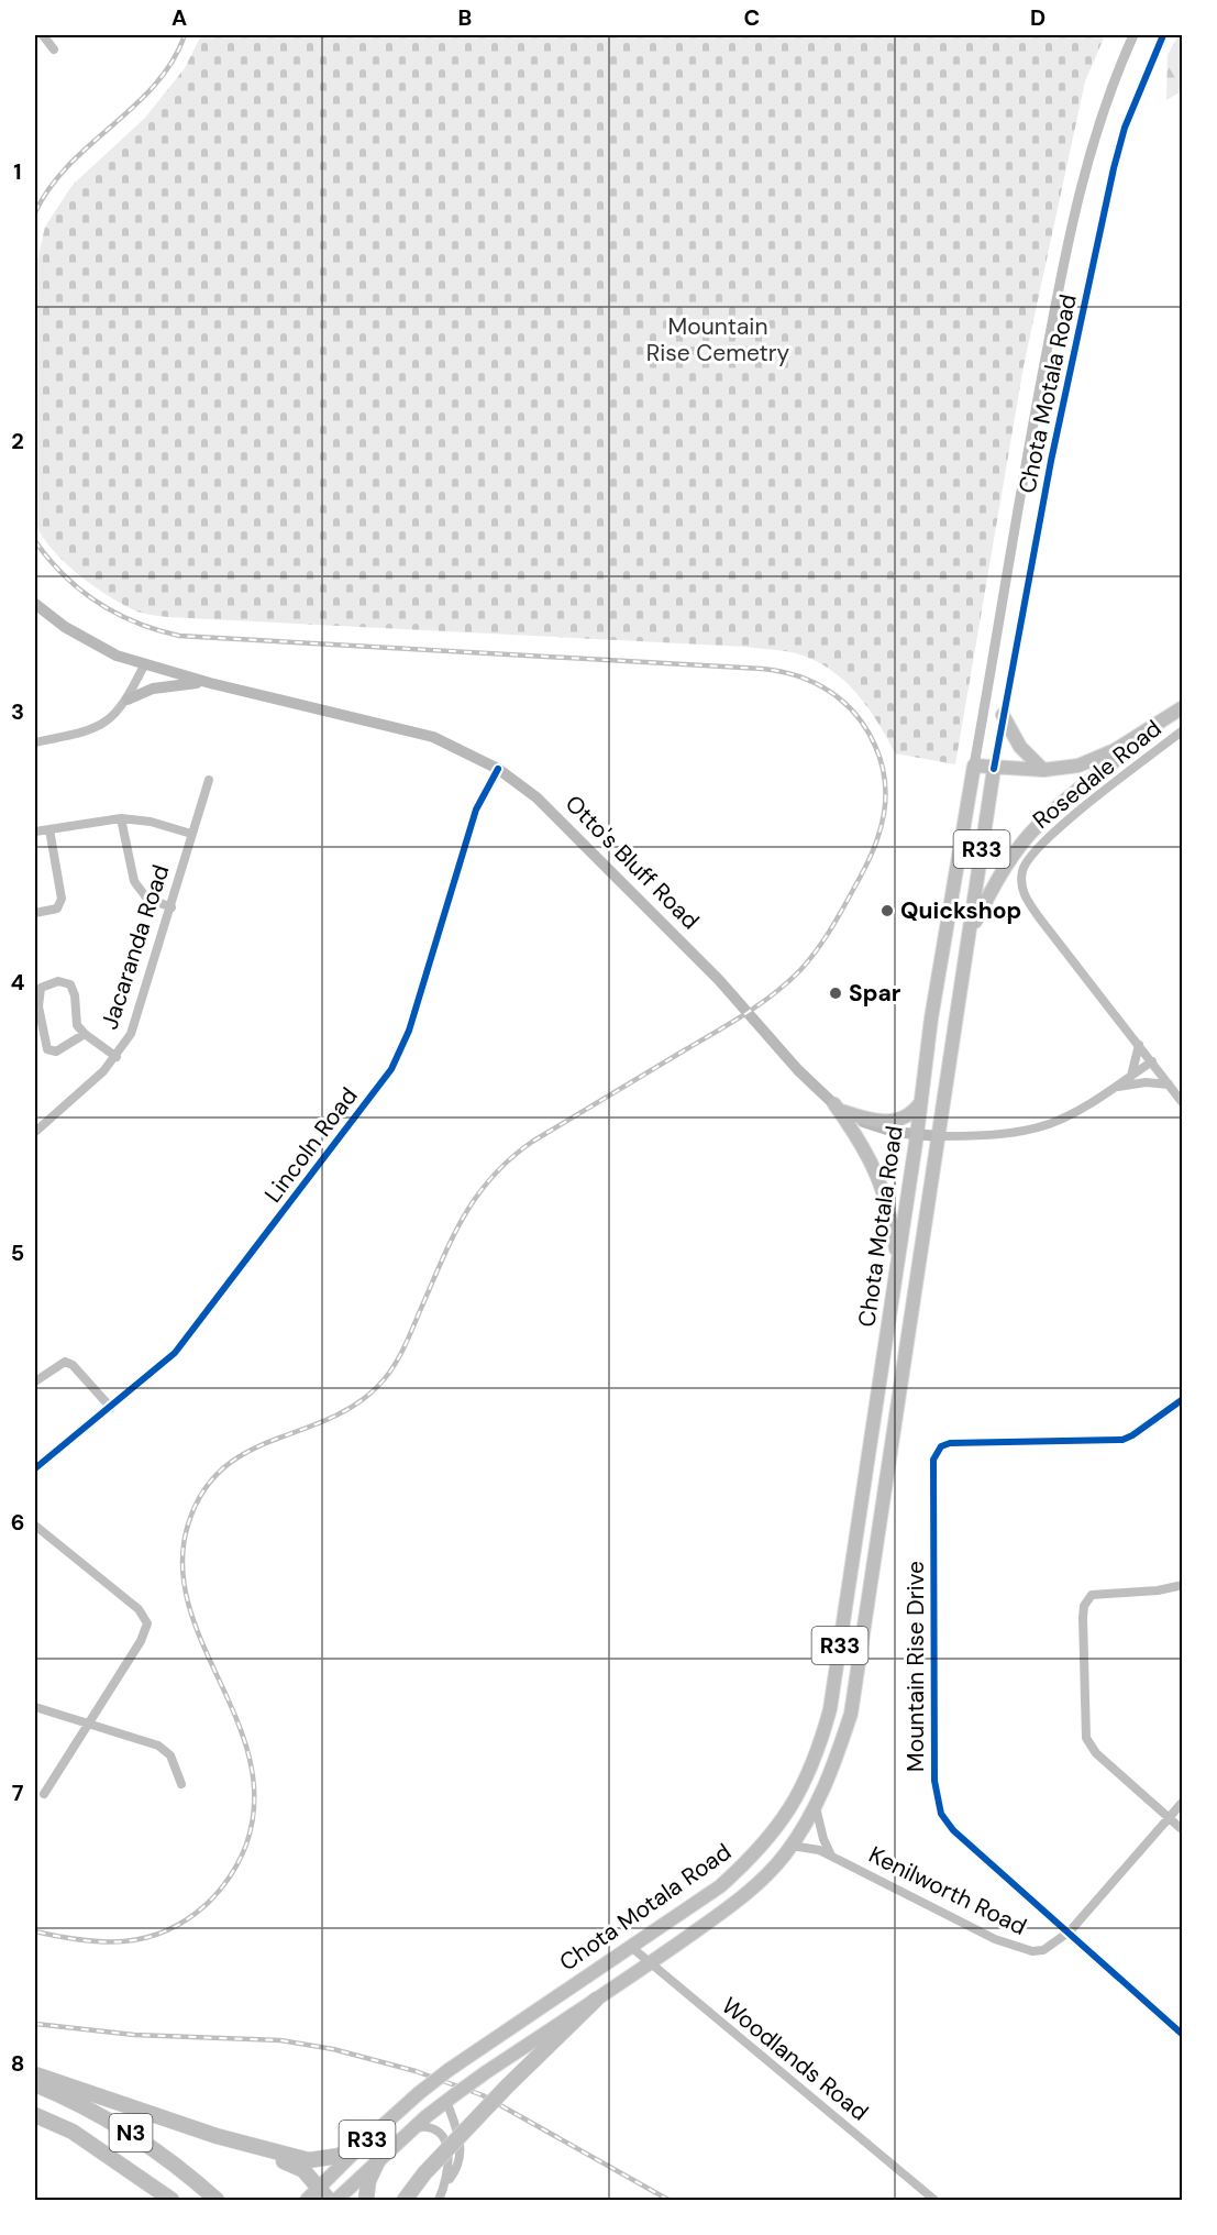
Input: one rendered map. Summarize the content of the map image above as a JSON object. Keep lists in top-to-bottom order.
{
  "streets": {
    "highway": ["N3"],
    "main road": ["Chota Motala Road", "R33", "Otto's Bluff Road"],
    "street": [
      "Rosedale Road",
      "Jacaranda Road",
      "Lincoln Road",
      "Mountain Rise Drive",
      "Kenilworth Road",
      "Woodlands Road"
    ]
  },
  "crossings": [
    ["Chota Motala Road", "Otto's Bluff Road"],
    ["Chota Motala Road", "Kenilworth Road"],
    ["Chota Motala Road", "Woodlands Road"],
    ["Rosedale Road", "Otto's Bluff Road"],
    ["Otto's Bluff Road", "Lincoln Road"],
    ["Mountain Rise Drive", "Kenilworth Road"]
  ],
  "parks": ["Mountain Rise Cemetry"],
  "places": ["Quickshop", "Spar"],
  "grid": {
    "columns": [
      "A",
      "B",
      "C",
      "D"
    ],
    "rows": [
      "1",
      "2",
      "3",
      "4",
      "5",
      "6",
      "7",
      "8"
    ]
  }
}
